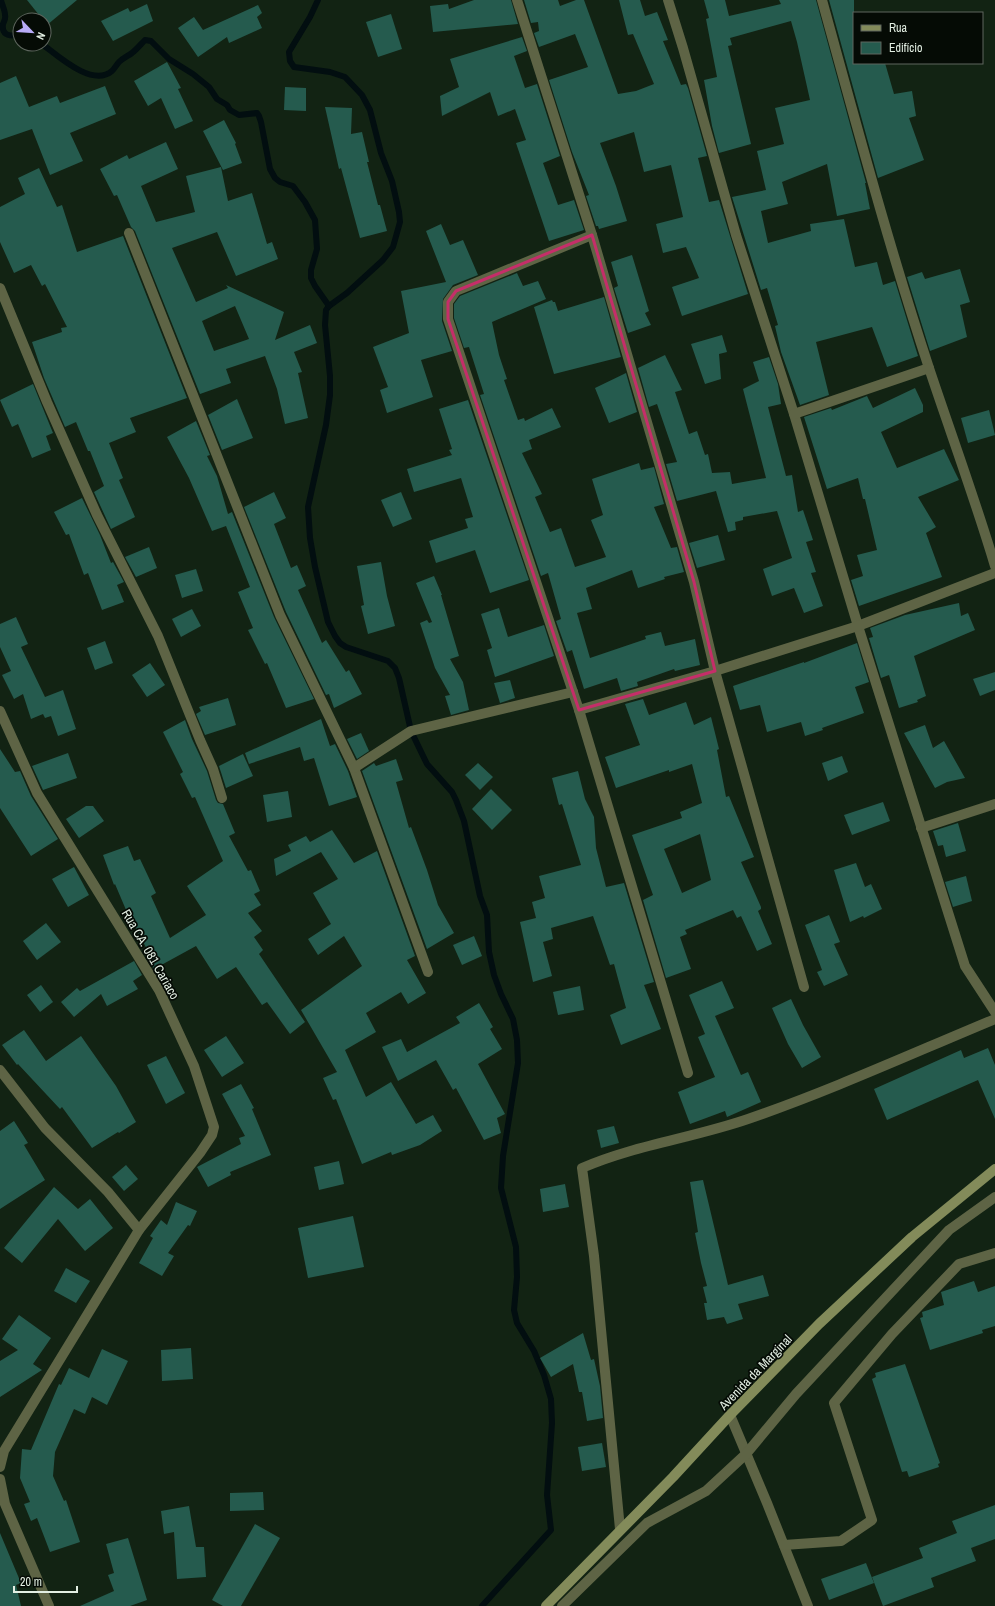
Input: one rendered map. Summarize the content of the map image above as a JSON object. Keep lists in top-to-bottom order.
{
  "streets": {
    "main road": ["Avenida da Marginal"],
    "street": ["Rua CA. 081 Cariaco"]
  },
  "legend": ["Rua", "Edifício"],
  "scale_bar": "20 m",
  "north": "bottom right"
}
